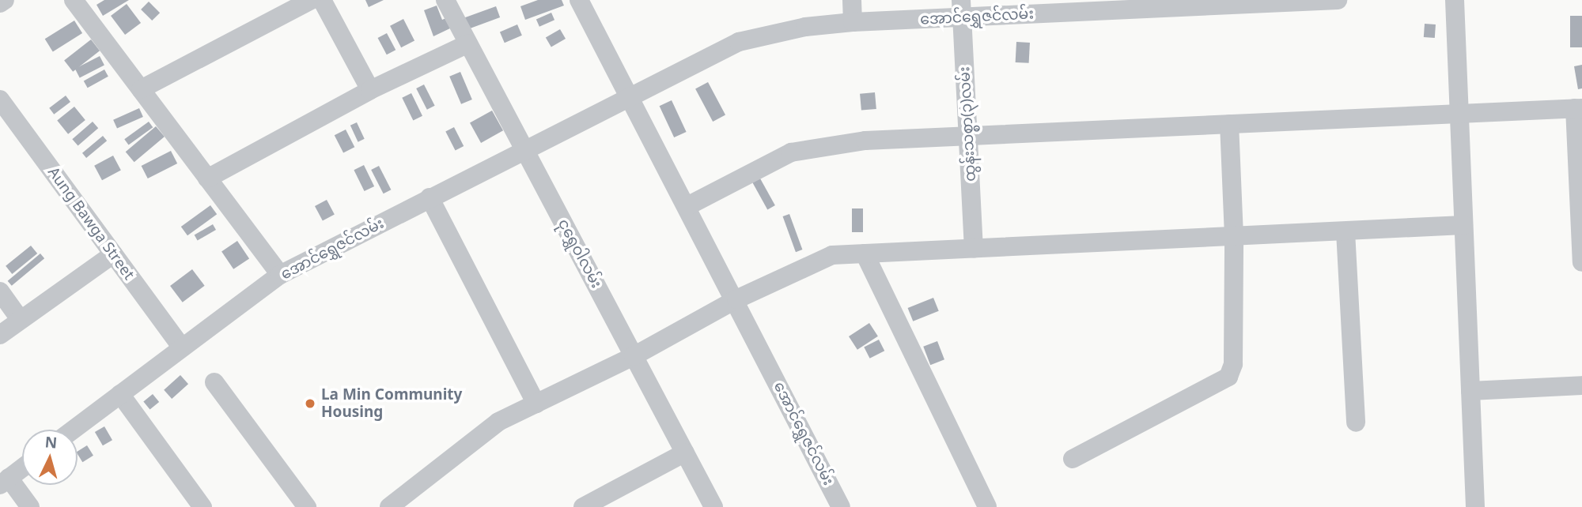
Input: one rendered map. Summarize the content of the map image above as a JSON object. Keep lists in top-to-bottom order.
{
  "streets": {
    "street": [
      "အောင်ရွှေဇင်လမ်း",
      "ထွန်းသစ္စာ(၃)လမ်း",
      "Aung Bawga Street",
      "ငုရွှေဝါလမ်း"
    ]
  },
  "crossings": [
    ["အောင်ရွှေဇင်လမ်း", "ထွန်းသစ္စာ(၃)လမ်း"],
    ["အောင်ရွှေဇင်လမ်း", "Aung Bawga Street"],
    ["အောင်ရွှေဇင်လမ်း", "ငုရွှေဝါလမ်း"]
  ],
  "places": ["La Min Community Housing"],
  "north": "top"
}
